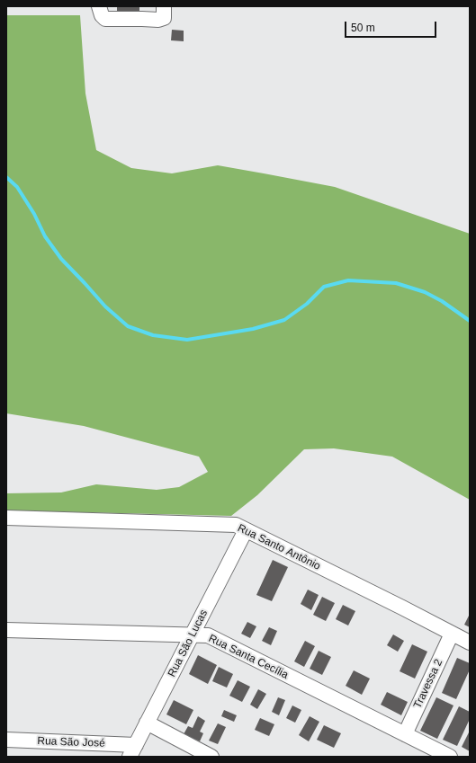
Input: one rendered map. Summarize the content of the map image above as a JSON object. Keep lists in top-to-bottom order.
{
  "streets": {
    "street": [
      "Rua Santo Antônio",
      "Rua São Lucas",
      "Rua Santa Cecília",
      "Travessa 2",
      "Rua São José"
    ]
  },
  "crossings": [
    ["Rua Santo Antônio", "Rua São Lucas"],
    ["Rua Santo Antônio", "Travessa 2"],
    ["Rua São Lucas", "Rua Santa Cecília"],
    ["Rua São Lucas", "Rua São José"],
    ["Rua Santa Cecília", "Travessa 2"]
  ],
  "scale_bar": "50 m"
}
